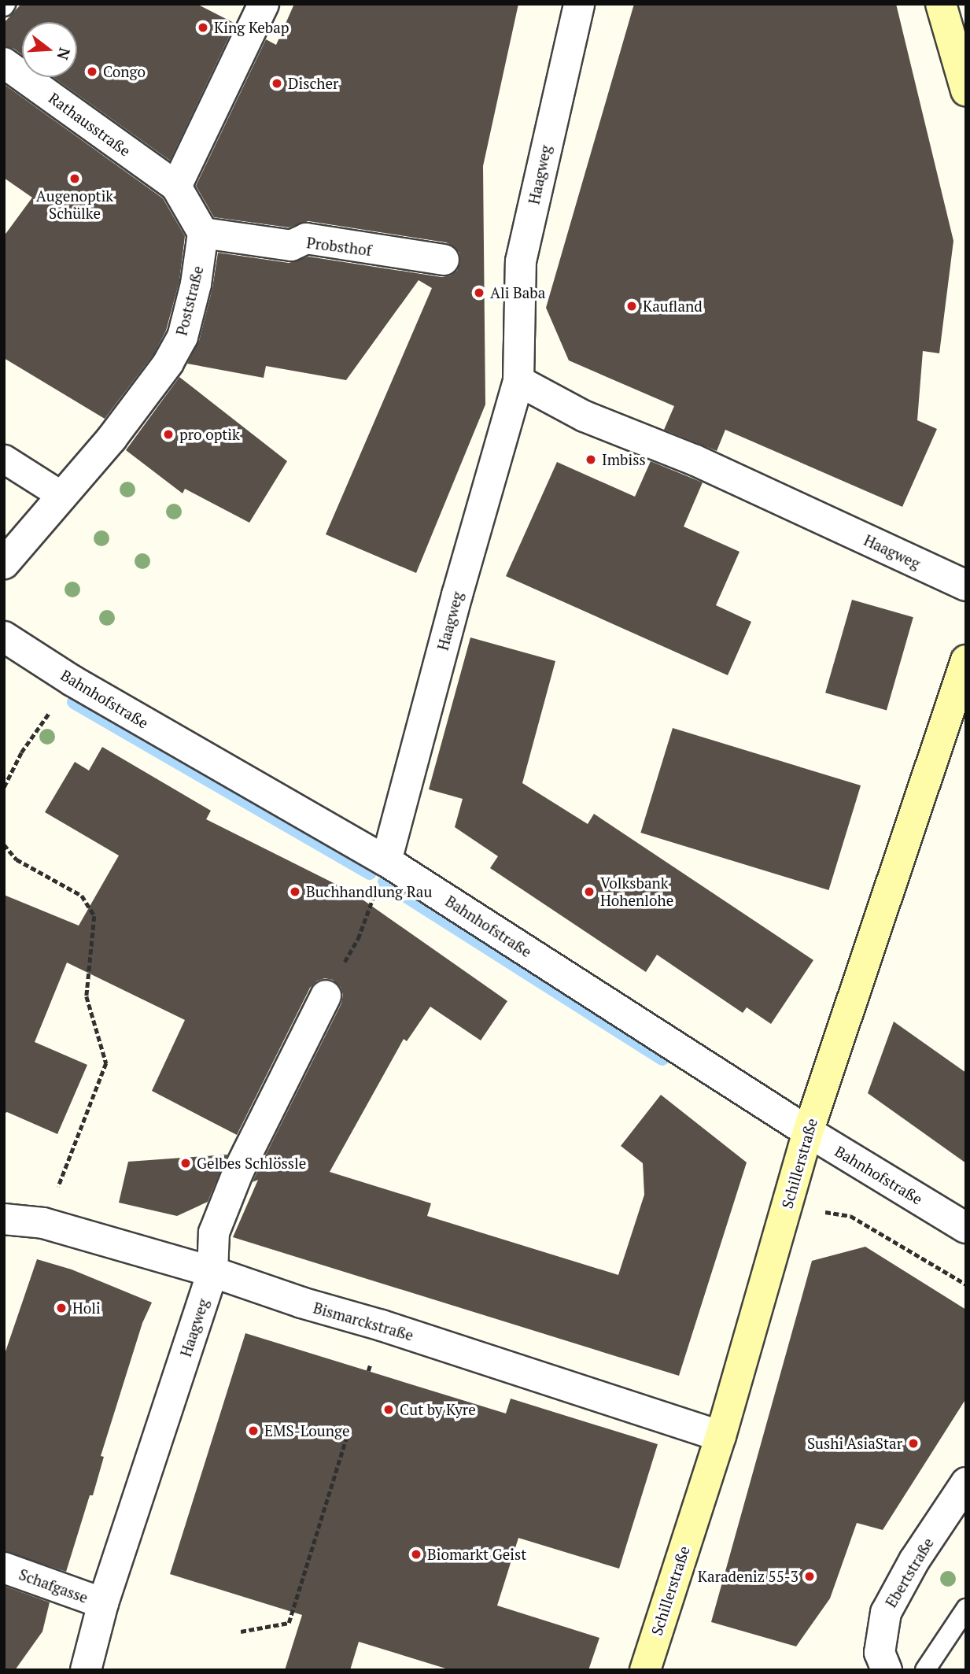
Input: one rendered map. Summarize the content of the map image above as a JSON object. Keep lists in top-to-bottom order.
{
  "streets": {
    "main road": ["Schillerstraße"],
    "street": [
      "Rathausstraße",
      "Haagweg",
      "Probsthof",
      "Poststraße",
      "Bahnhofstraße",
      "Bismarckstraße",
      "Ebertstraße",
      "Schafgasse"
    ]
  },
  "crossings": [
    ["Haagweg", "Bahnhofstraße"],
    ["Haagweg", "Bismarckstraße"],
    ["Haagweg", "Schafgasse"],
    ["Probsthof", "Poststraße"],
    ["Bahnhofstraße", "Schillerstraße"],
    ["Schillerstraße", "Bismarckstraße"]
  ],
  "places": [
    "King Kebap",
    "Congo",
    "Discher",
    "Augenoptik Schülke",
    "Ali Baba",
    "Kaufland",
    "pro optik",
    "Imbiss",
    "Buchhandlung Rau",
    "Volksbank Hohenlohe",
    "Gelbes Schlössle",
    "Holi",
    "Cut by Kyre",
    "EMS-Lounge",
    "Sushi AsiaStar",
    "Biomarkt Geist",
    "Karadeniz 55-3"
  ],
  "north": "right"
}
